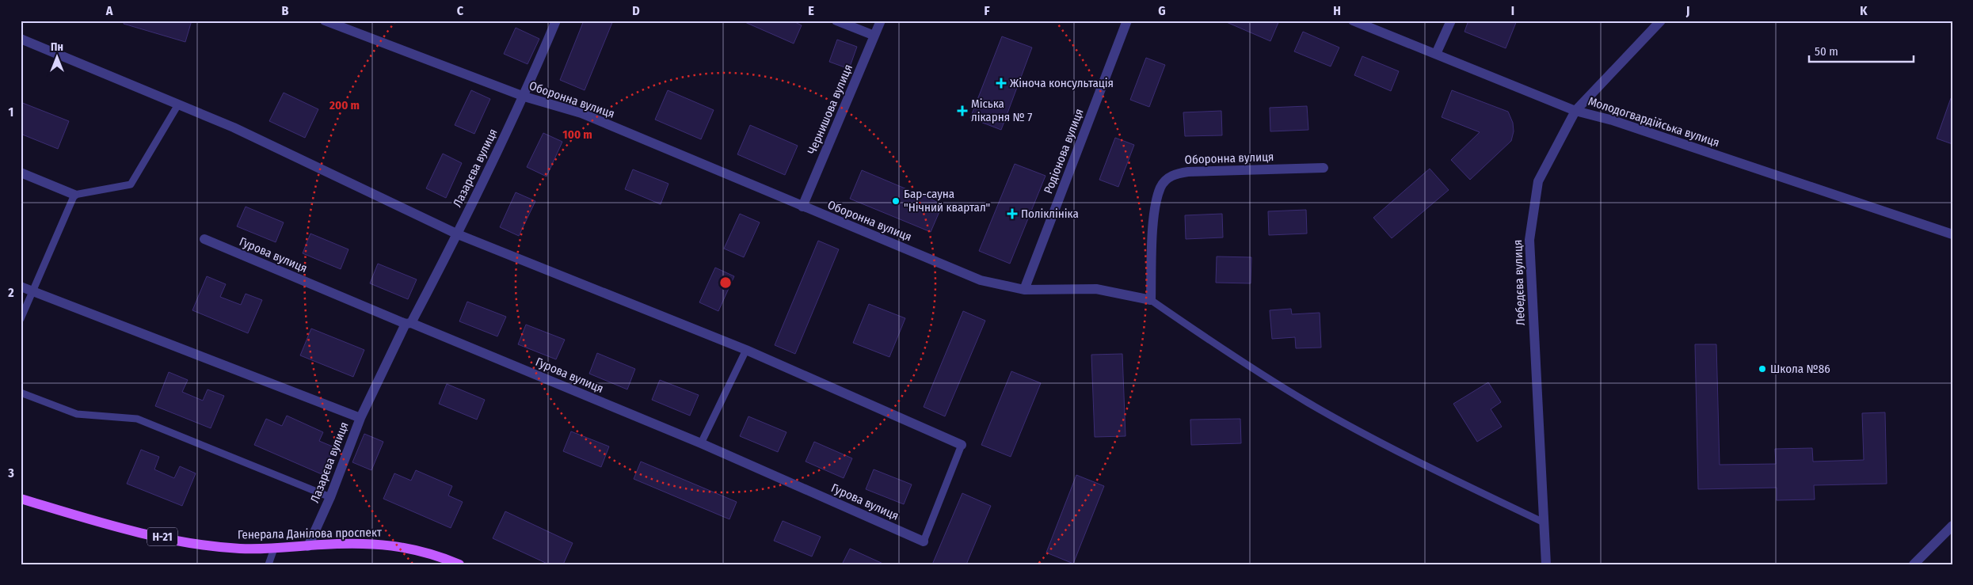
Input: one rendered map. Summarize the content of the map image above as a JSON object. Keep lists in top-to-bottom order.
{
  "streets": {
    "main road": ["Генерала Данілова проспект", "Н-21"],
    "street": [
      "Оборонна вулиця",
      "Чернишова вулиця",
      "Молодогвардійська вулиця",
      "Родіонова вулиця",
      "Лазарєва вулиця",
      "Гурова вулиця",
      "Лебедєва вулиця"
    ]
  },
  "crossings": [
    ["Оборонна вулиця", "Чернишова вулиця"],
    ["Оборонна вулиця", "Родіонова вулиця"],
    ["Оборонна вулиця", "Лазарєва вулиця"],
    ["Молодогвардійська вулиця", "Лебедєва вулиця"],
    ["Лазарєва вулиця", "Гурова вулиця"],
    ["Лазарєва вулиця", "Генерала Данілова проспект"]
  ],
  "places": {
    "health": ["Жіноча консультація", "Міська лікарня № 7", "Поліклініка"],
    "other": ["Бар-сауна \"Нічний квартал\"", "Школа №86"]
  },
  "scale_bar": "50 m",
  "north": "top",
  "grid": {
    "columns": [
      "A",
      "B",
      "C",
      "D",
      "E",
      "F",
      "G",
      "H",
      "I",
      "J",
      "K"
    ],
    "rows": ["1", "2", "3"]
  },
  "rings": ["200 m", "100 m"]
}
